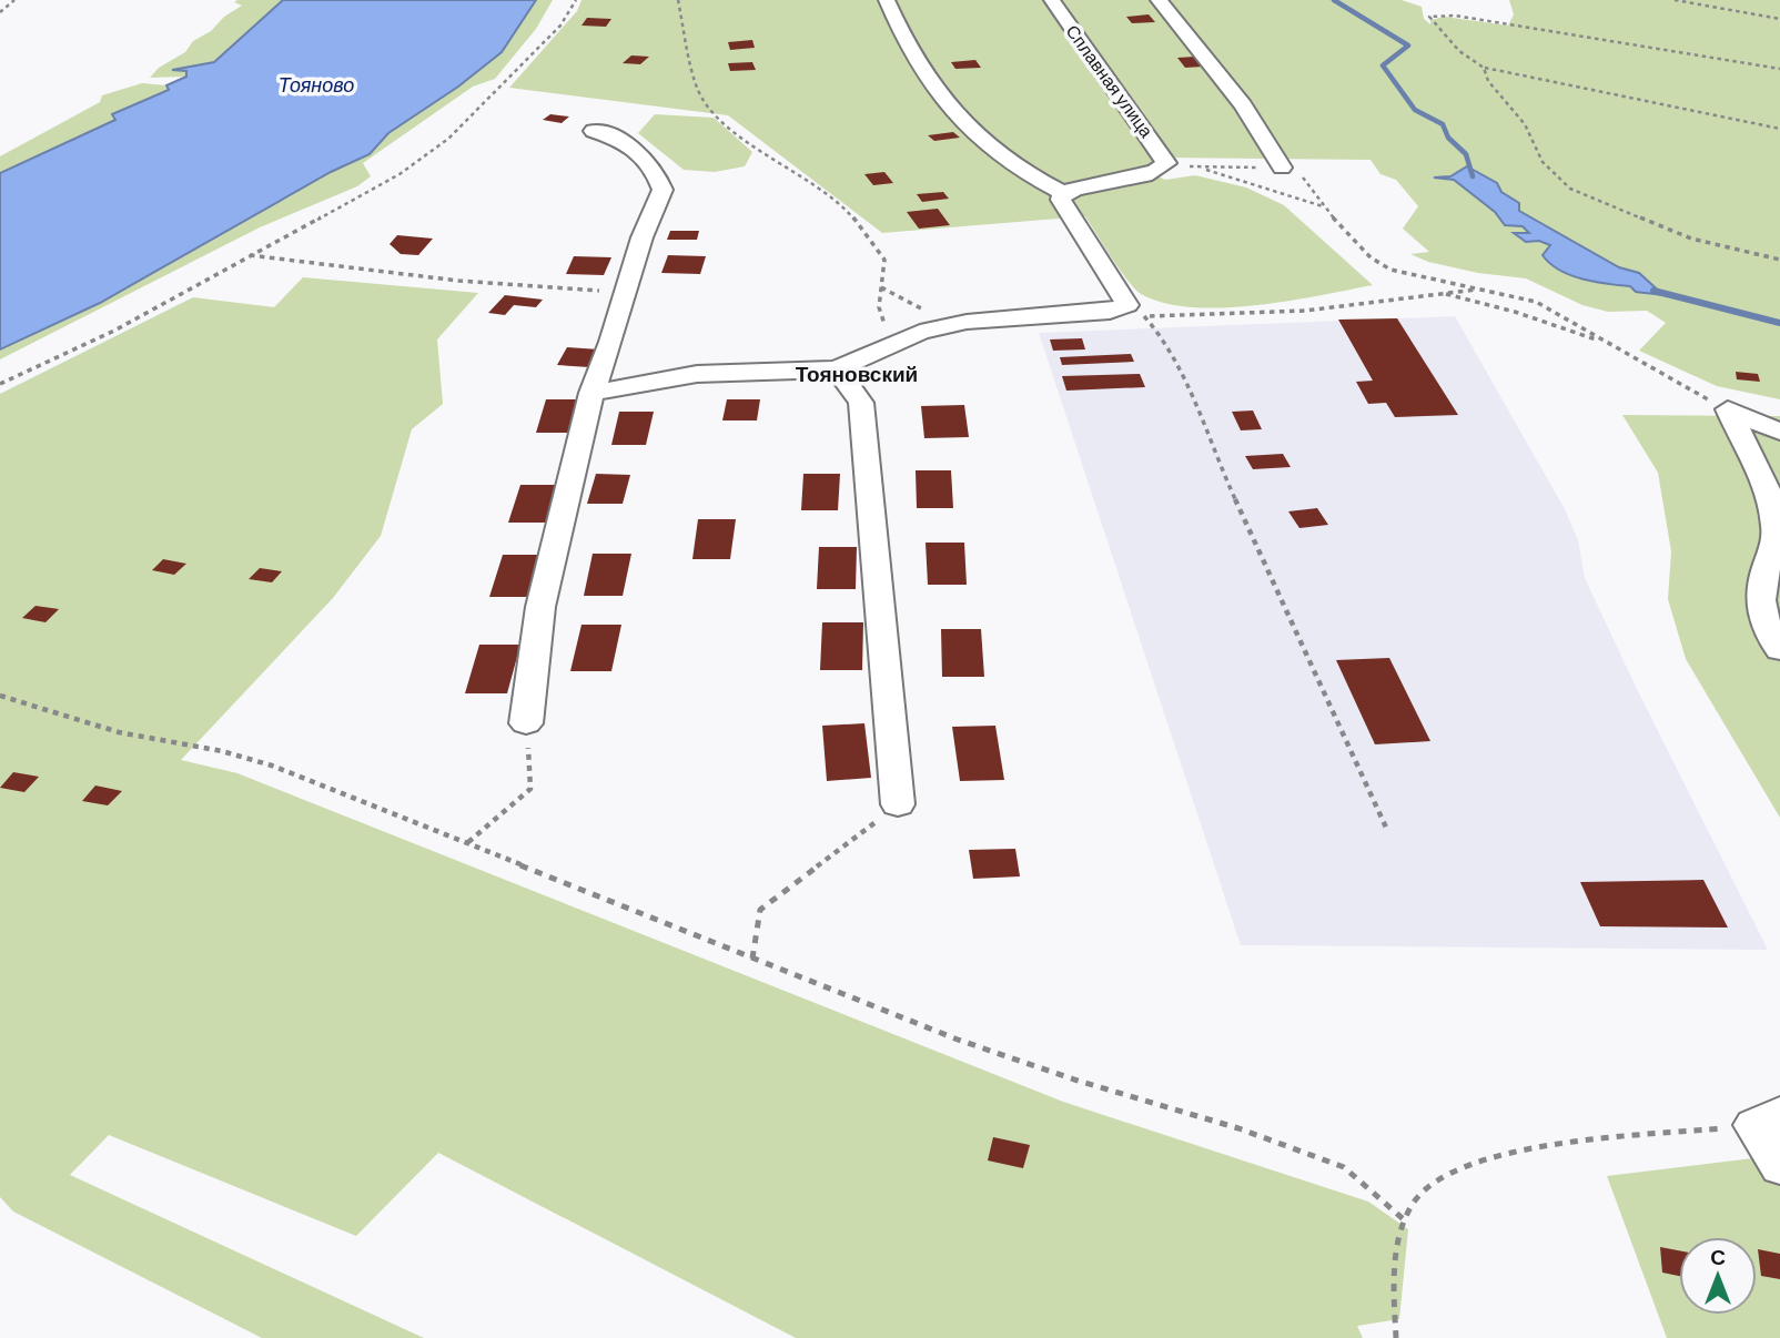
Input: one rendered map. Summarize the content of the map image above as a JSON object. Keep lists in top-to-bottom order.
{
  "streets": {
    "street": ["Сплавная улица"]
  },
  "districts": ["Тояновский"],
  "water": ["Тояново"],
  "north": "top"
}
